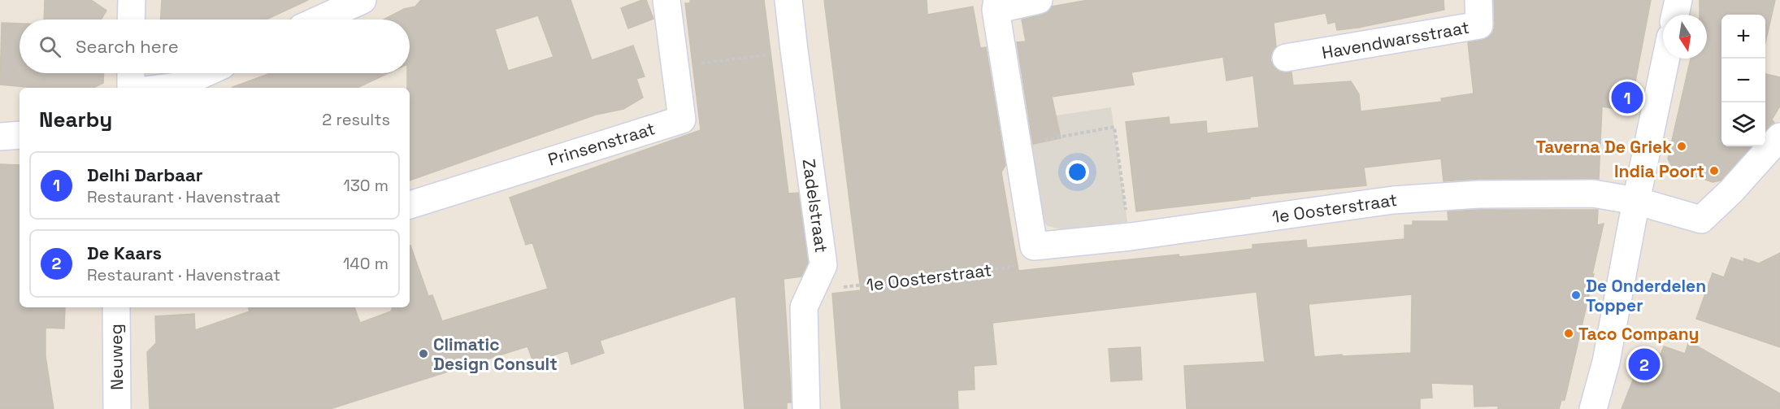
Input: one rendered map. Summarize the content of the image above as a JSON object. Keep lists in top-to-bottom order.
{
  "streets": {
    "street": [
      "Havendwarsstraat",
      "Prinsenstraat",
      "Zadelstraat",
      "1e Oosterstraat",
      "Neuweg"
    ]
  },
  "crossings": [
    ["Zadelstraat", "1e Oosterstraat"]
  ],
  "places": [
    "Taverna De Griek",
    "India Poort",
    "De Onderdelen Topper",
    "Taco Company",
    "Climatic Design Consult"
  ],
  "north": "bottom",
  "page": {
    "map_buttons": ["+", "−"],
    "search": "Search here",
    "pins": ["1", "2"],
    "heading": ["Nearby", "2 results"],
    "list": [
      {
        "mark": "1",
        "name": "Delhi Darbaar",
        "note": "Restaurant · Havenstraat",
        "value": "130 m"
      },
      {
        "mark": "2",
        "name": "De Kaars",
        "note": "Restaurant · Havenstraat",
        "value": "140 m"
      }
    ]
  }
}
